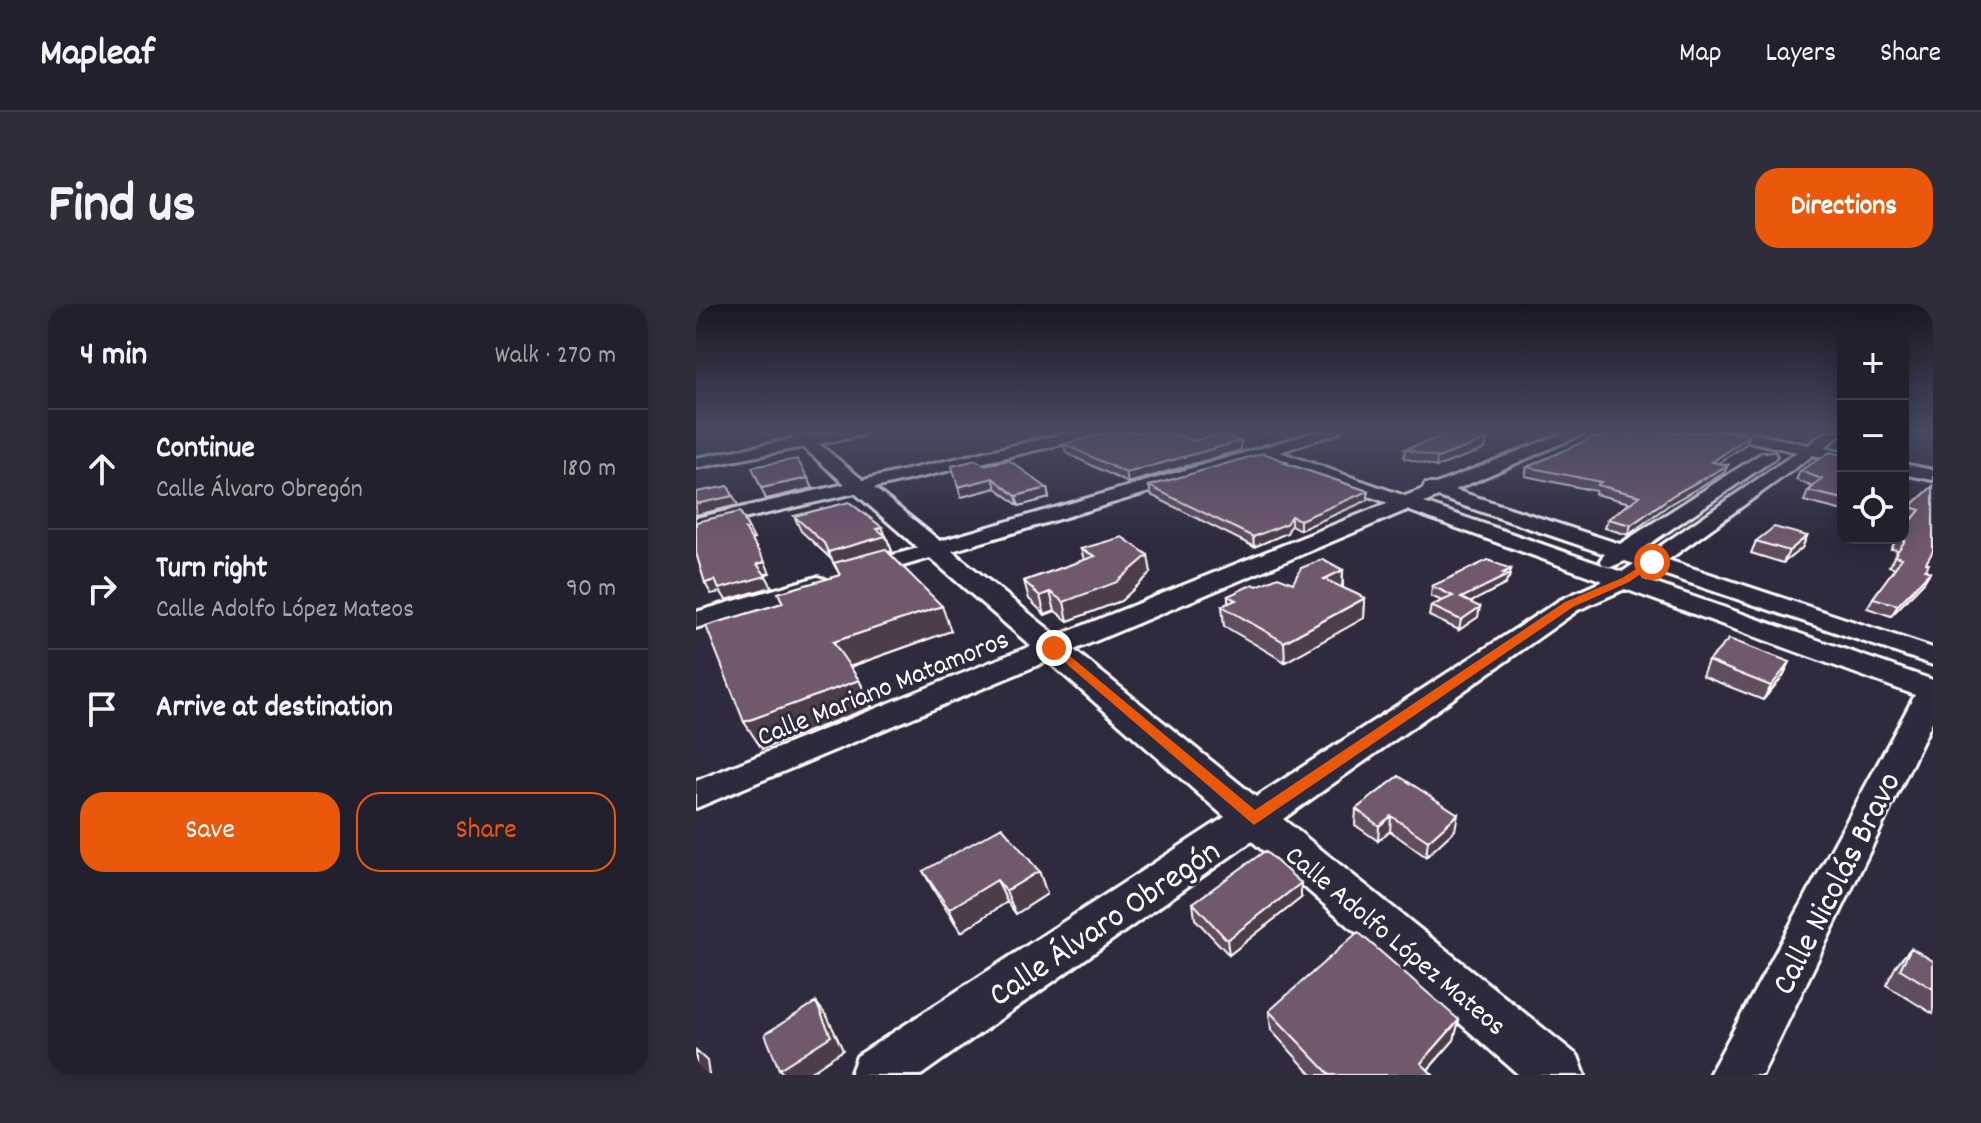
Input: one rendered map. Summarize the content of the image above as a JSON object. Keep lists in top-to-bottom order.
{
  "streets": {
    "street": [
      "Calle Mariano Matamoros",
      "Calle Nicolás Bravo",
      "Calle Álvaro Obregón",
      "Calle Adolfo López Mateos"
    ]
  },
  "crossings": [
    ["Calle Mariano Matamoros", "Calle Adolfo López Mateos"],
    ["Calle Álvaro Obregón", "Calle Adolfo López Mateos"]
  ],
  "page": {
    "header": "Mapleaf",
    "nav": ["Map", "Layers", "Share"],
    "title": "Find us",
    "buttons": [
      "Directions",
      ["Save", "Share"]
    ],
    "heading": ["4 min", "Walk · 270 m"],
    "map_buttons": ["+", "−"],
    "list": [
      ["Continue", "Calle Álvaro Obregón", "180 m"],
      ["Turn right", "Calle Adolfo López Mateos", "90 m"],
      "Arrive at destination"
    ]
  }
}
